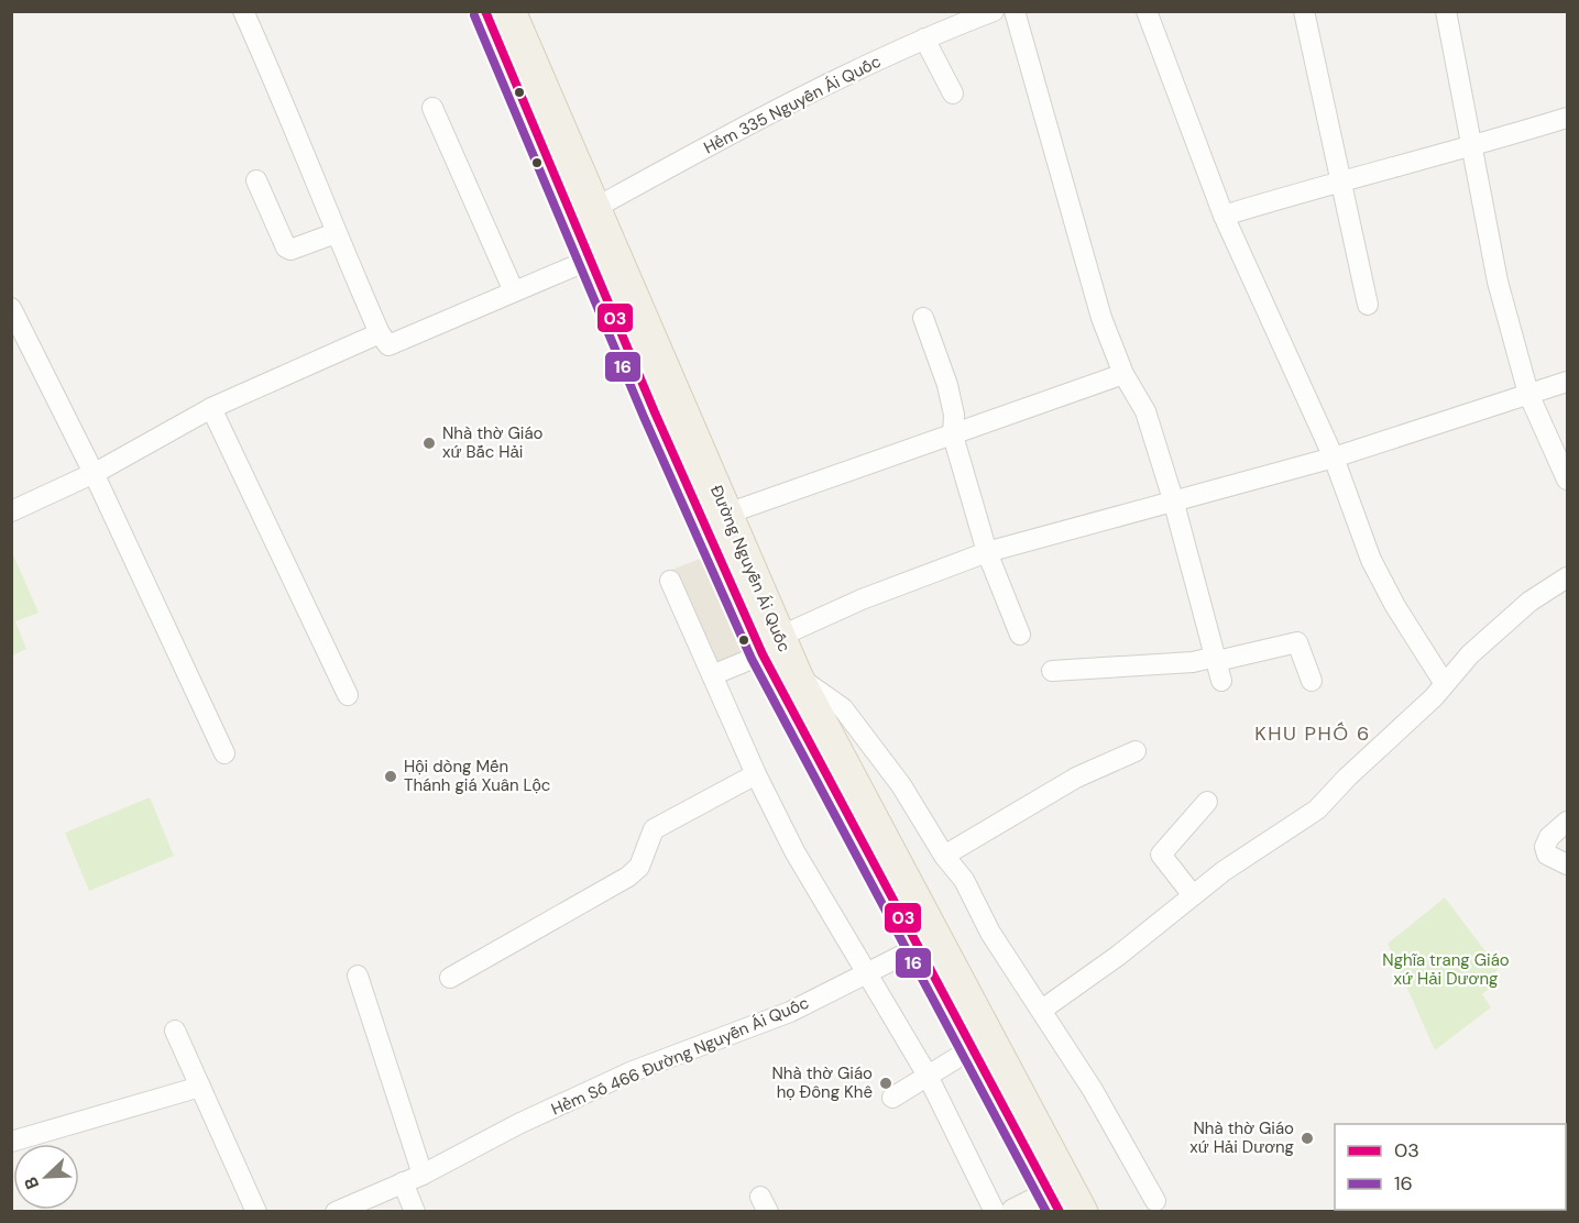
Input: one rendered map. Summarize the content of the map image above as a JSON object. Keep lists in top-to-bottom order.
{
  "streets": {
    "main road": ["Đường Nguyễn Ái Quốc"],
    "street": ["Hẻm 335 Nguyễn Ái Quốc", "Hẻm Số 466 Đường Nguyễn Ái Quốc"]
  },
  "crossings": [
    ["Hẻm 335 Nguyễn Ái Quốc", "Đường Nguyễn Ái Quốc"],
    ["Đường Nguyễn Ái Quốc", "Hẻm Số 466 Đường Nguyễn Ái Quốc"]
  ],
  "districts": ["KHU PHỐ 6"],
  "parks": ["Nghĩa trang Giáo xứ Hải Dương"],
  "places": [
    "Nhà thờ Giáo xứ Bắc Hải",
    "Hội dòng Mến Thánh giá Xuân Lộc",
    "Nhà thờ Giáo họ Đông Khê",
    "Nhà thờ Giáo xứ Hải Dương"
  ],
  "lines": ["transit line 03", "transit line 16"],
  "legend": ["03", "16"],
  "north": "bottom left"
}
